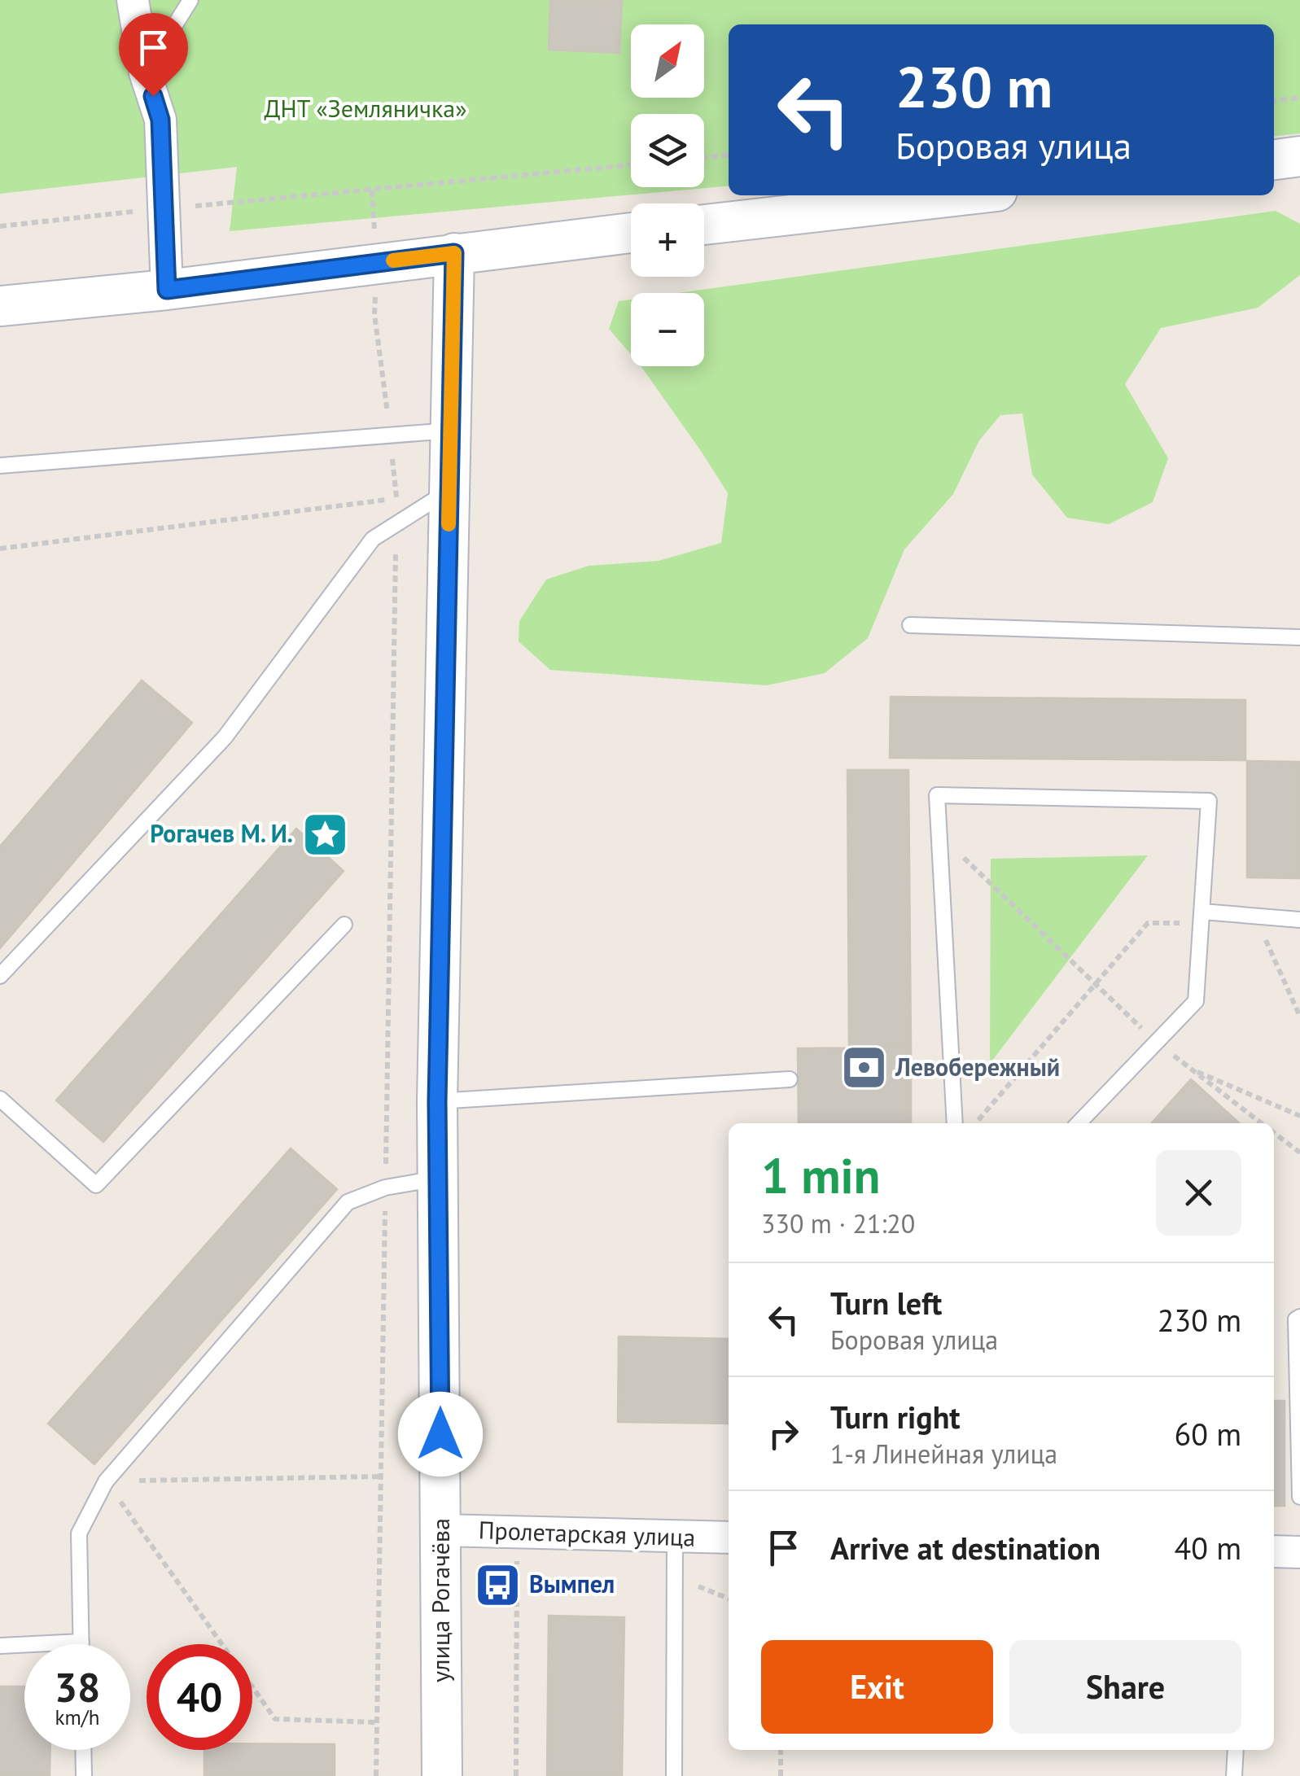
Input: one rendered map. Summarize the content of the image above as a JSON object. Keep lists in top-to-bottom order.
{
  "streets": {
    "street": ["Пролетарская улица", "улица Рогачёва"]
  },
  "crossings": [
    ["Пролетарская улица", "улица Рогачёва"]
  ],
  "parks": ["ДНТ «Земляничка»"],
  "places": {
    "place": ["Рогачев М. И."],
    "bank": ["Левобережный"],
    "bus stop": ["Вымпел"]
  },
  "north": "top right",
  "page": {
    "map_buttons": ["+", "−"],
    "turn": ["230 m", "Боровая улица"],
    "heading": ["1 min", "330 m · 21:20"],
    "list": [
      {
        "name": "Turn left",
        "note": "Боровая улица",
        "value": "230 m"
      },
      {
        "name": "Turn right",
        "note": "1-я Линейная улица",
        "value": "60 m"
      },
      {
        "name": "Arrive at destination",
        "value": "40 m"
      }
    ],
    "buttons": ["Exit", "Share"],
    "speed": "38 km/h",
    "limit": "40"
  }
}
